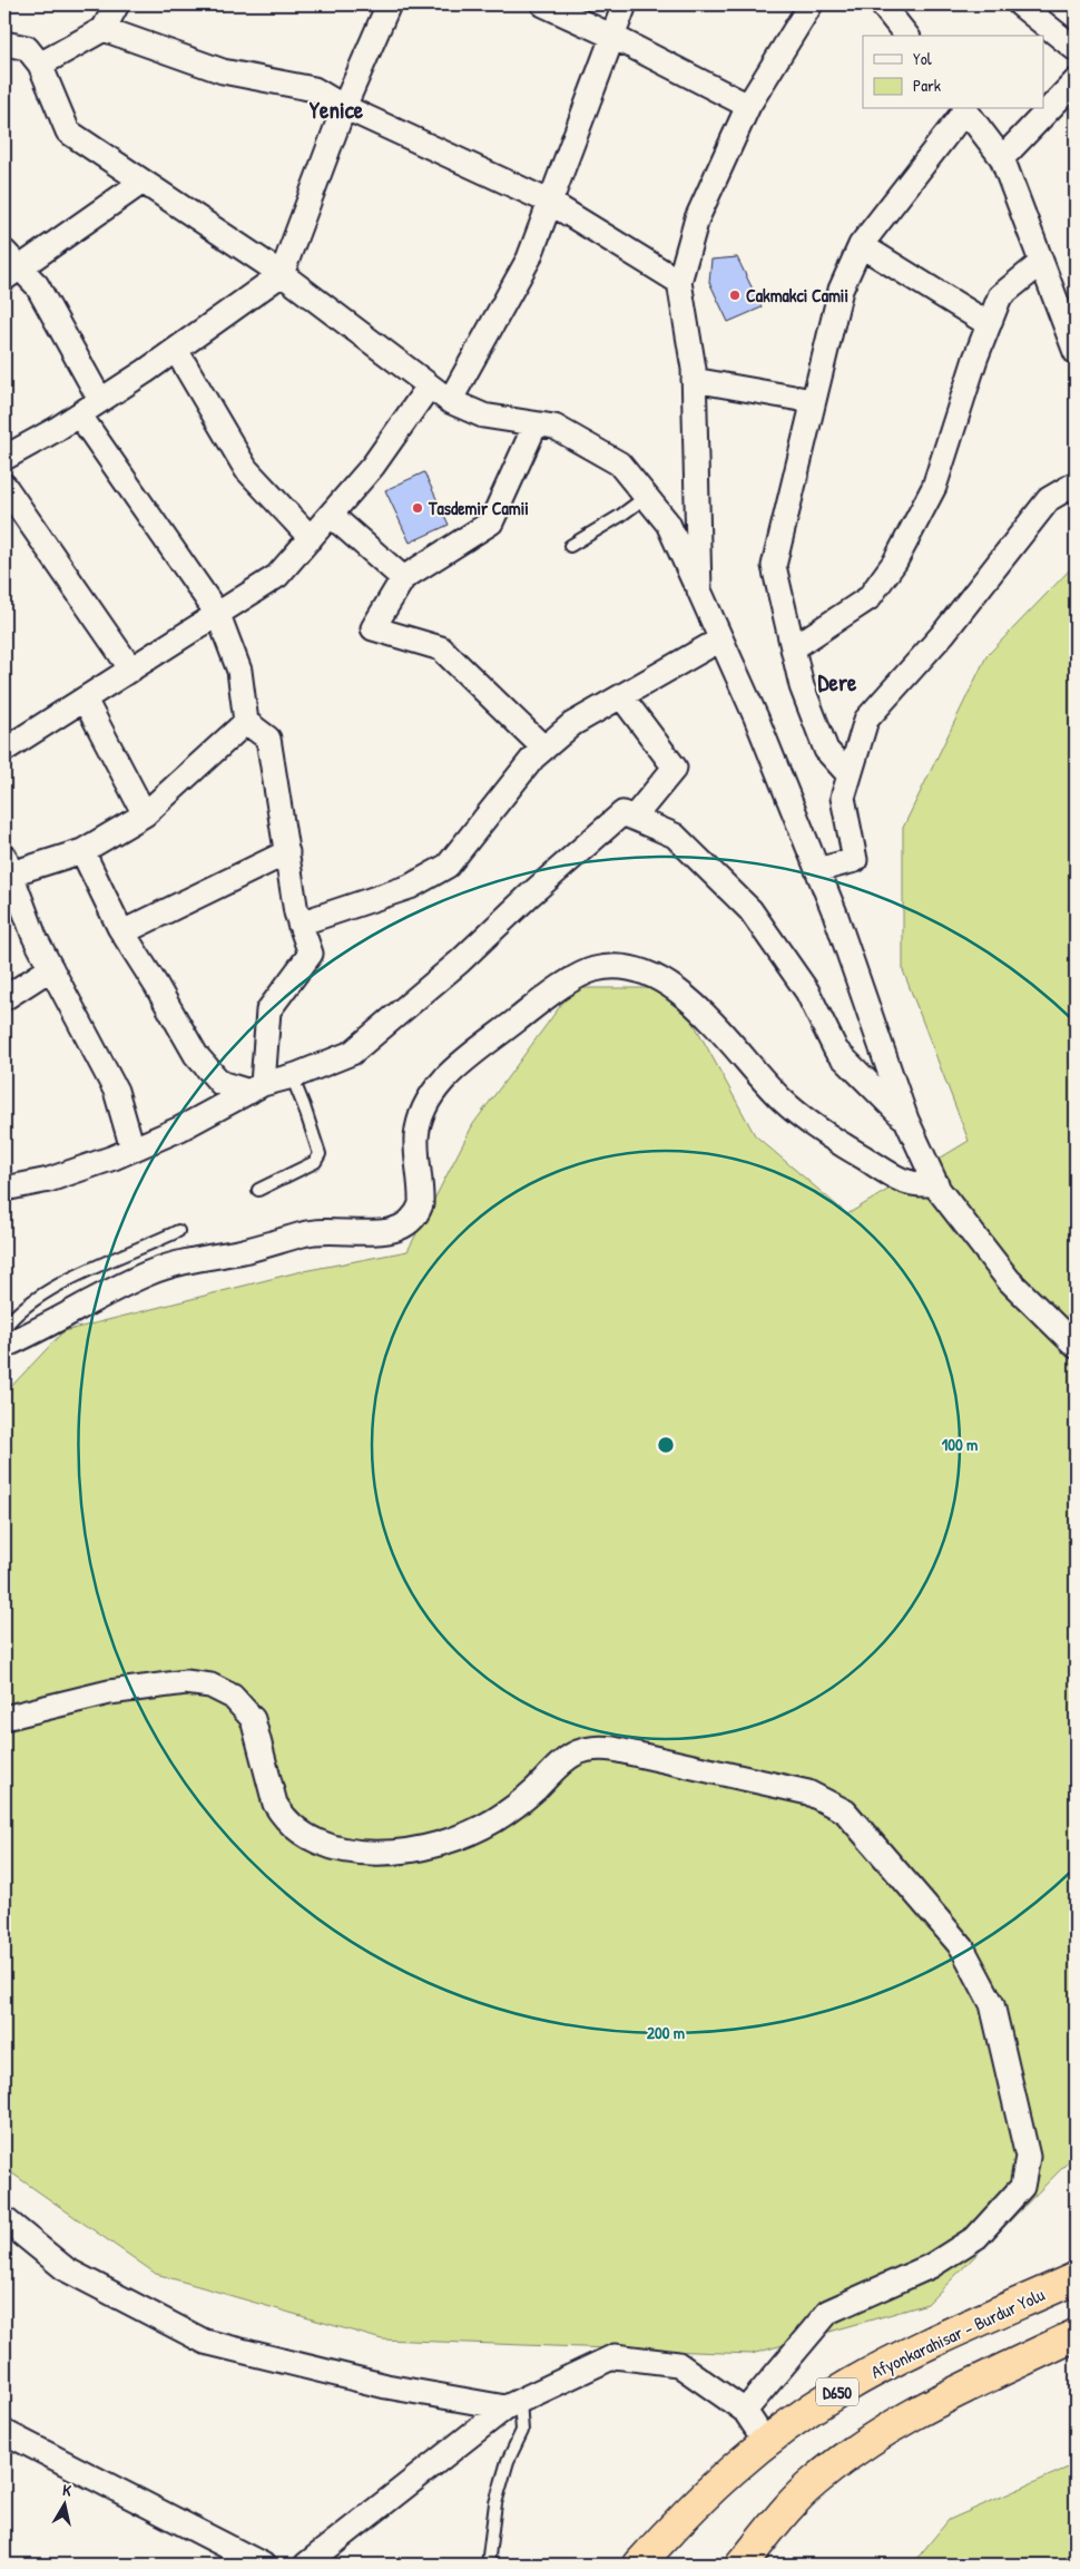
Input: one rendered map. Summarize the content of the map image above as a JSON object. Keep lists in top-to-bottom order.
{
  "streets": {
    "highway": ["Afyonkarahisar - Burdur Yolu", "D650"]
  },
  "districts": ["Yenice", "Dere"],
  "places": ["Cakmakci Camii", "Tasdemir Camii"],
  "legend": ["Yol", "Park"],
  "north": "top",
  "rings": ["100 m", "200 m"]
}
